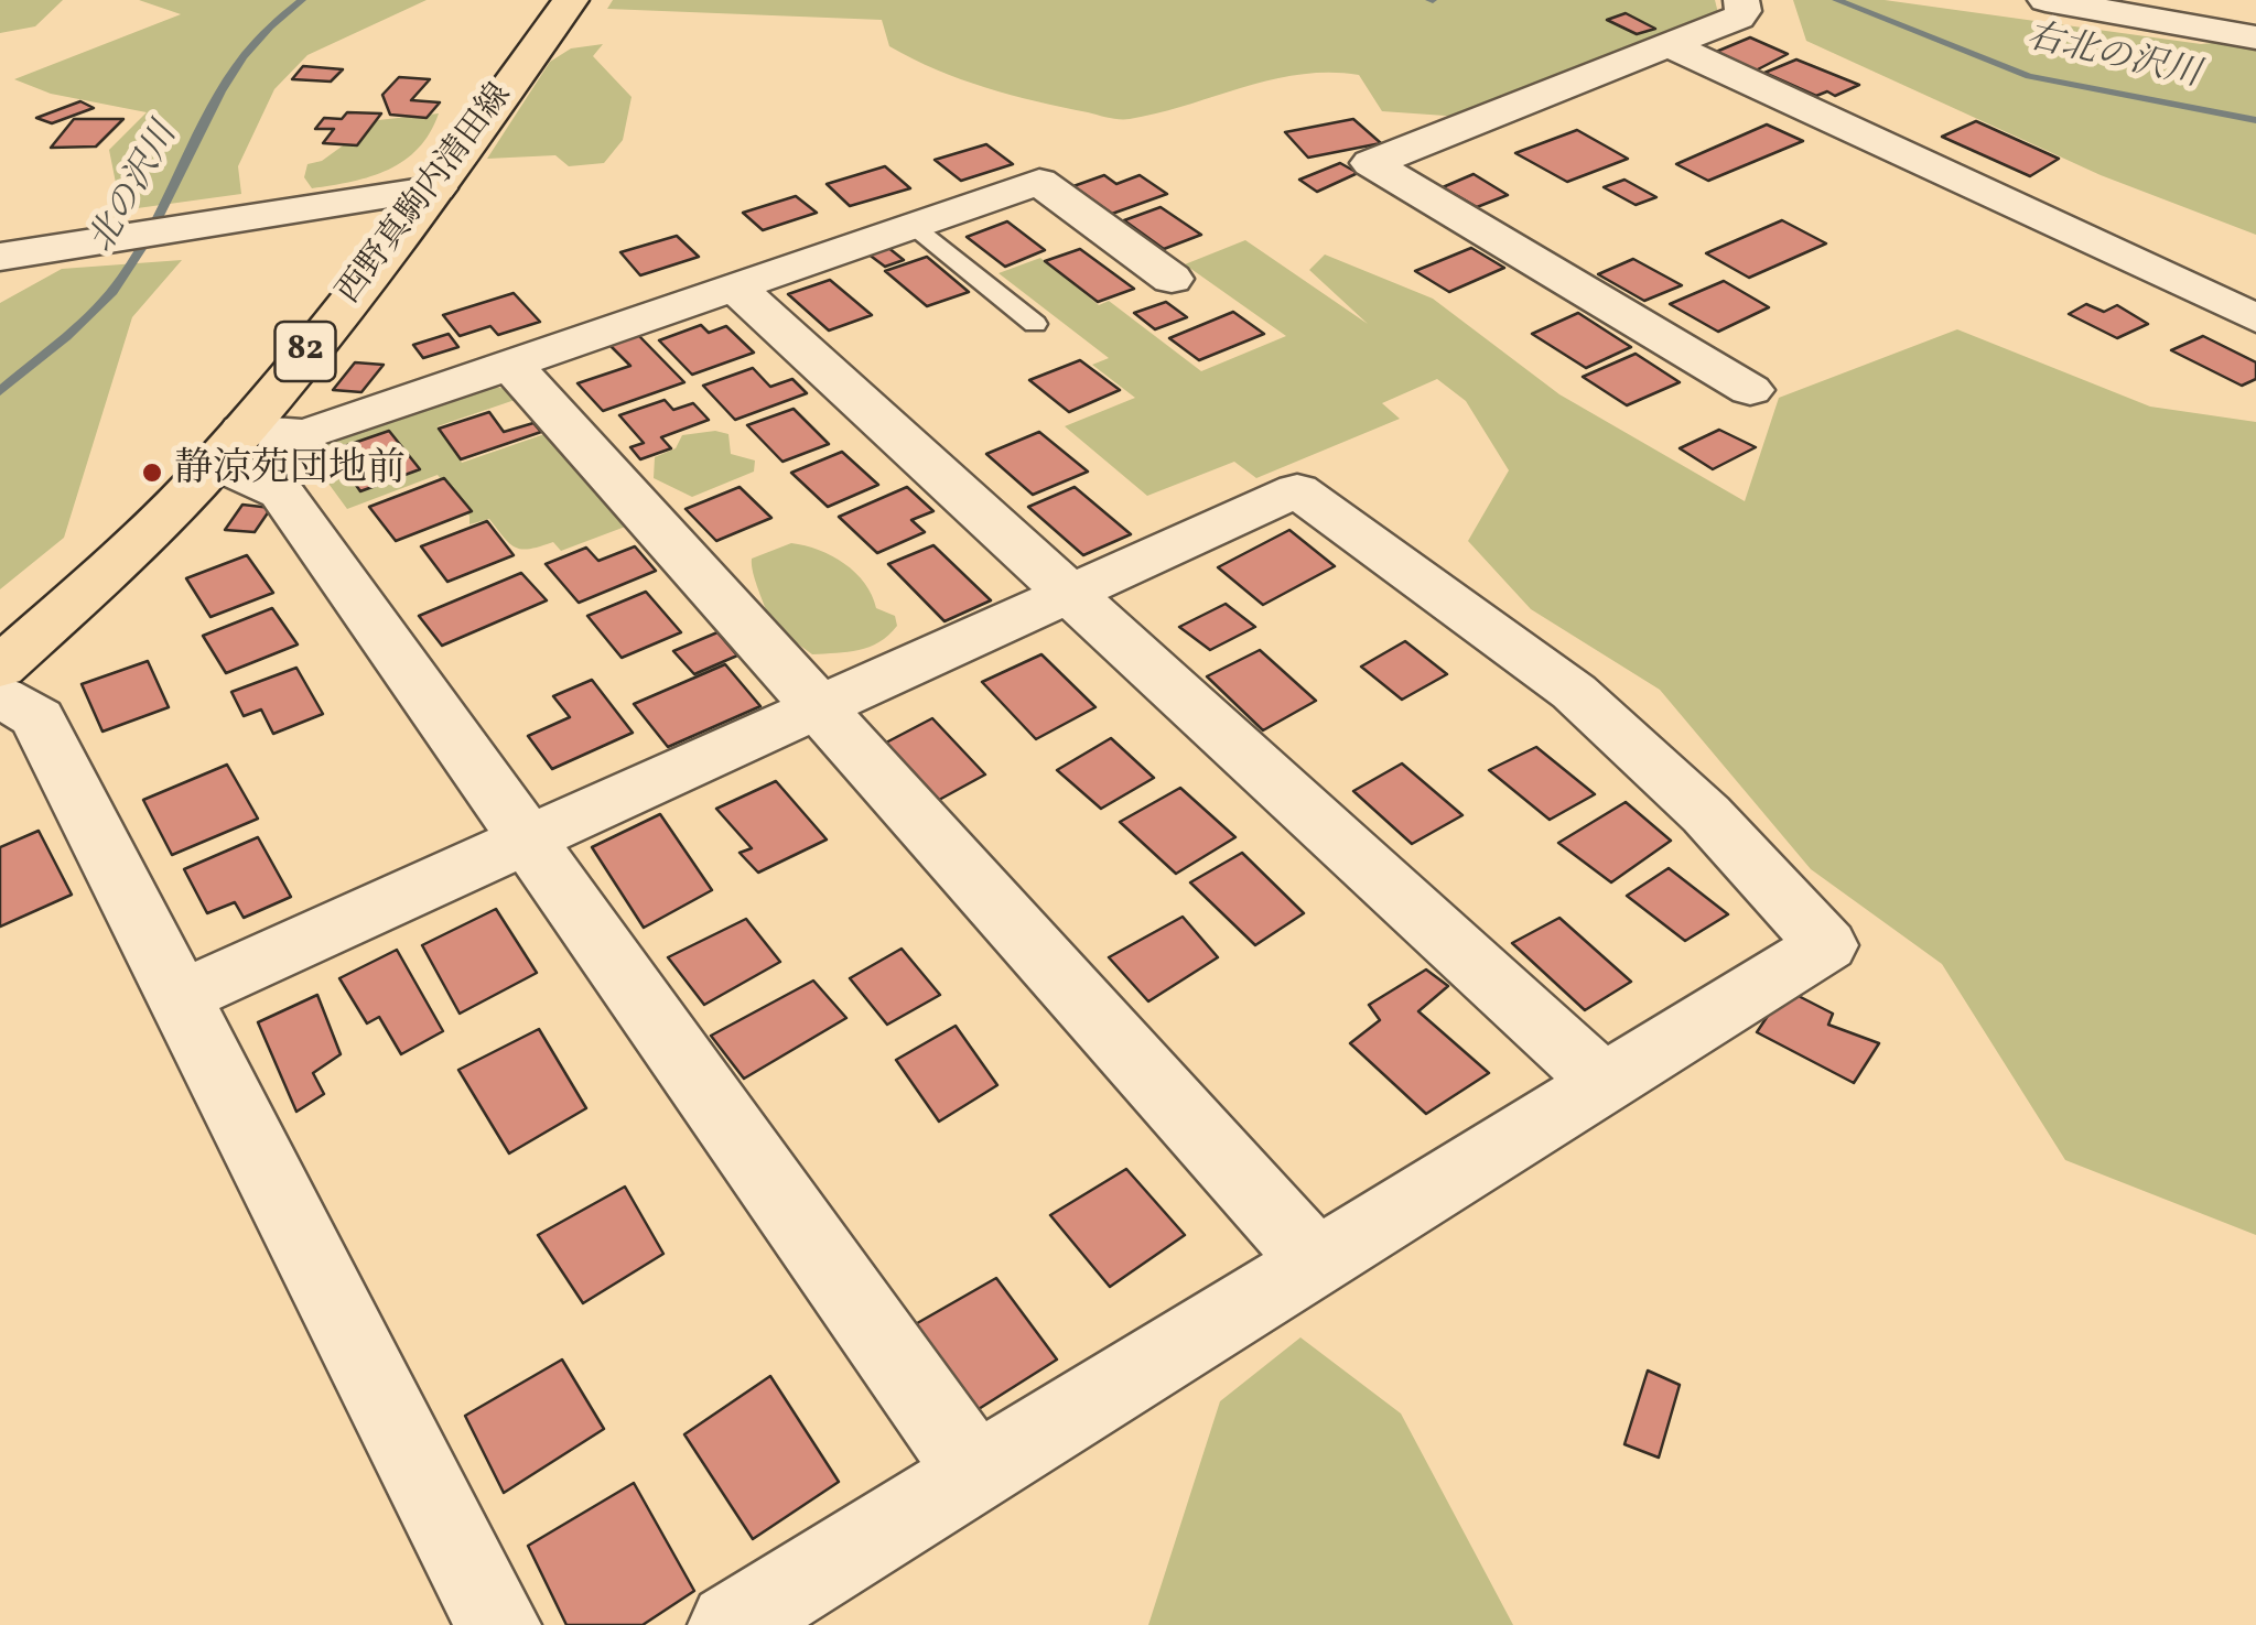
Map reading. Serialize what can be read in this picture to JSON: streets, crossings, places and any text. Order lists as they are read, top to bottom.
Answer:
{
  "streets": {
    "main road": ["西野真駒内清田線", "82"]
  },
  "water": ["右北の沢川", "北の沢川"],
  "places": ["静涼苑団地前"]
}
